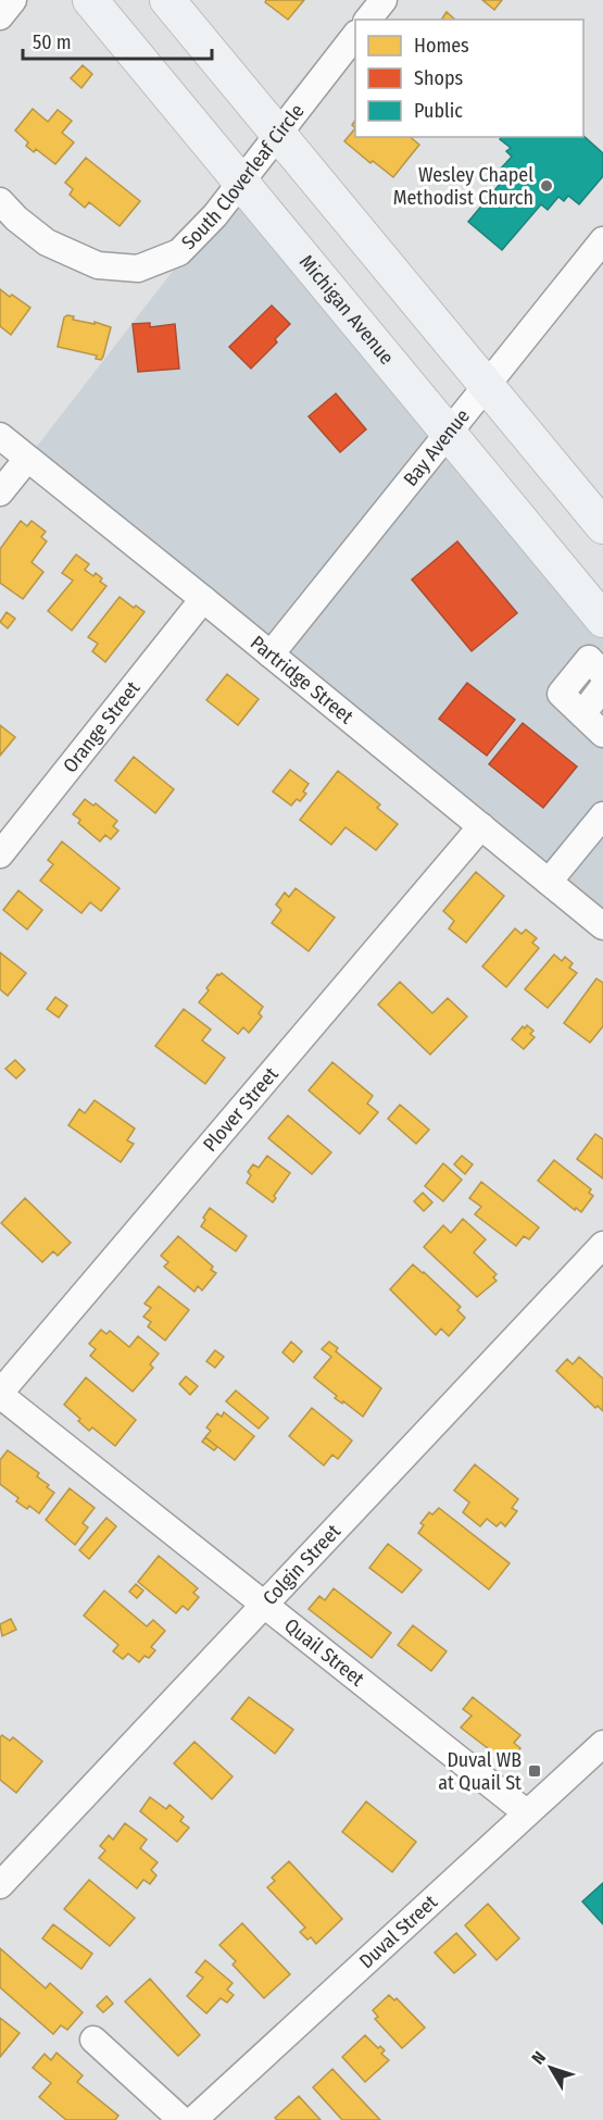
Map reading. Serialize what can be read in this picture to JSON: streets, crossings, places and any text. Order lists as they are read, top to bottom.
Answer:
{
  "streets": {
    "main road": ["Michigan Avenue"],
    "street": [
      "South Cloverleaf Circle",
      "Bay Avenue",
      "Partridge Street",
      "Orange Street",
      "Plover Street",
      "Colgin Street",
      "Quail Street",
      "Duval Street"
    ]
  },
  "crossings": [
    ["South Cloverleaf Circle", "Michigan Avenue"],
    ["Michigan Avenue", "Bay Avenue"],
    ["Bay Avenue", "Partridge Street"],
    ["Partridge Street", "Orange Street"],
    ["Partridge Street", "Plover Street"],
    ["Plover Street", "Quail Street"],
    ["Colgin Street", "Quail Street"],
    ["Quail Street", "Duval Street"]
  ],
  "places": {
    "other": ["Wesley Chapel Methodist Church"],
    "transit": ["Duval WB at Quail St"]
  },
  "legend": ["Homes", "Shops", "Public"],
  "scale_bar": "50 m",
  "north": "top left"
}
